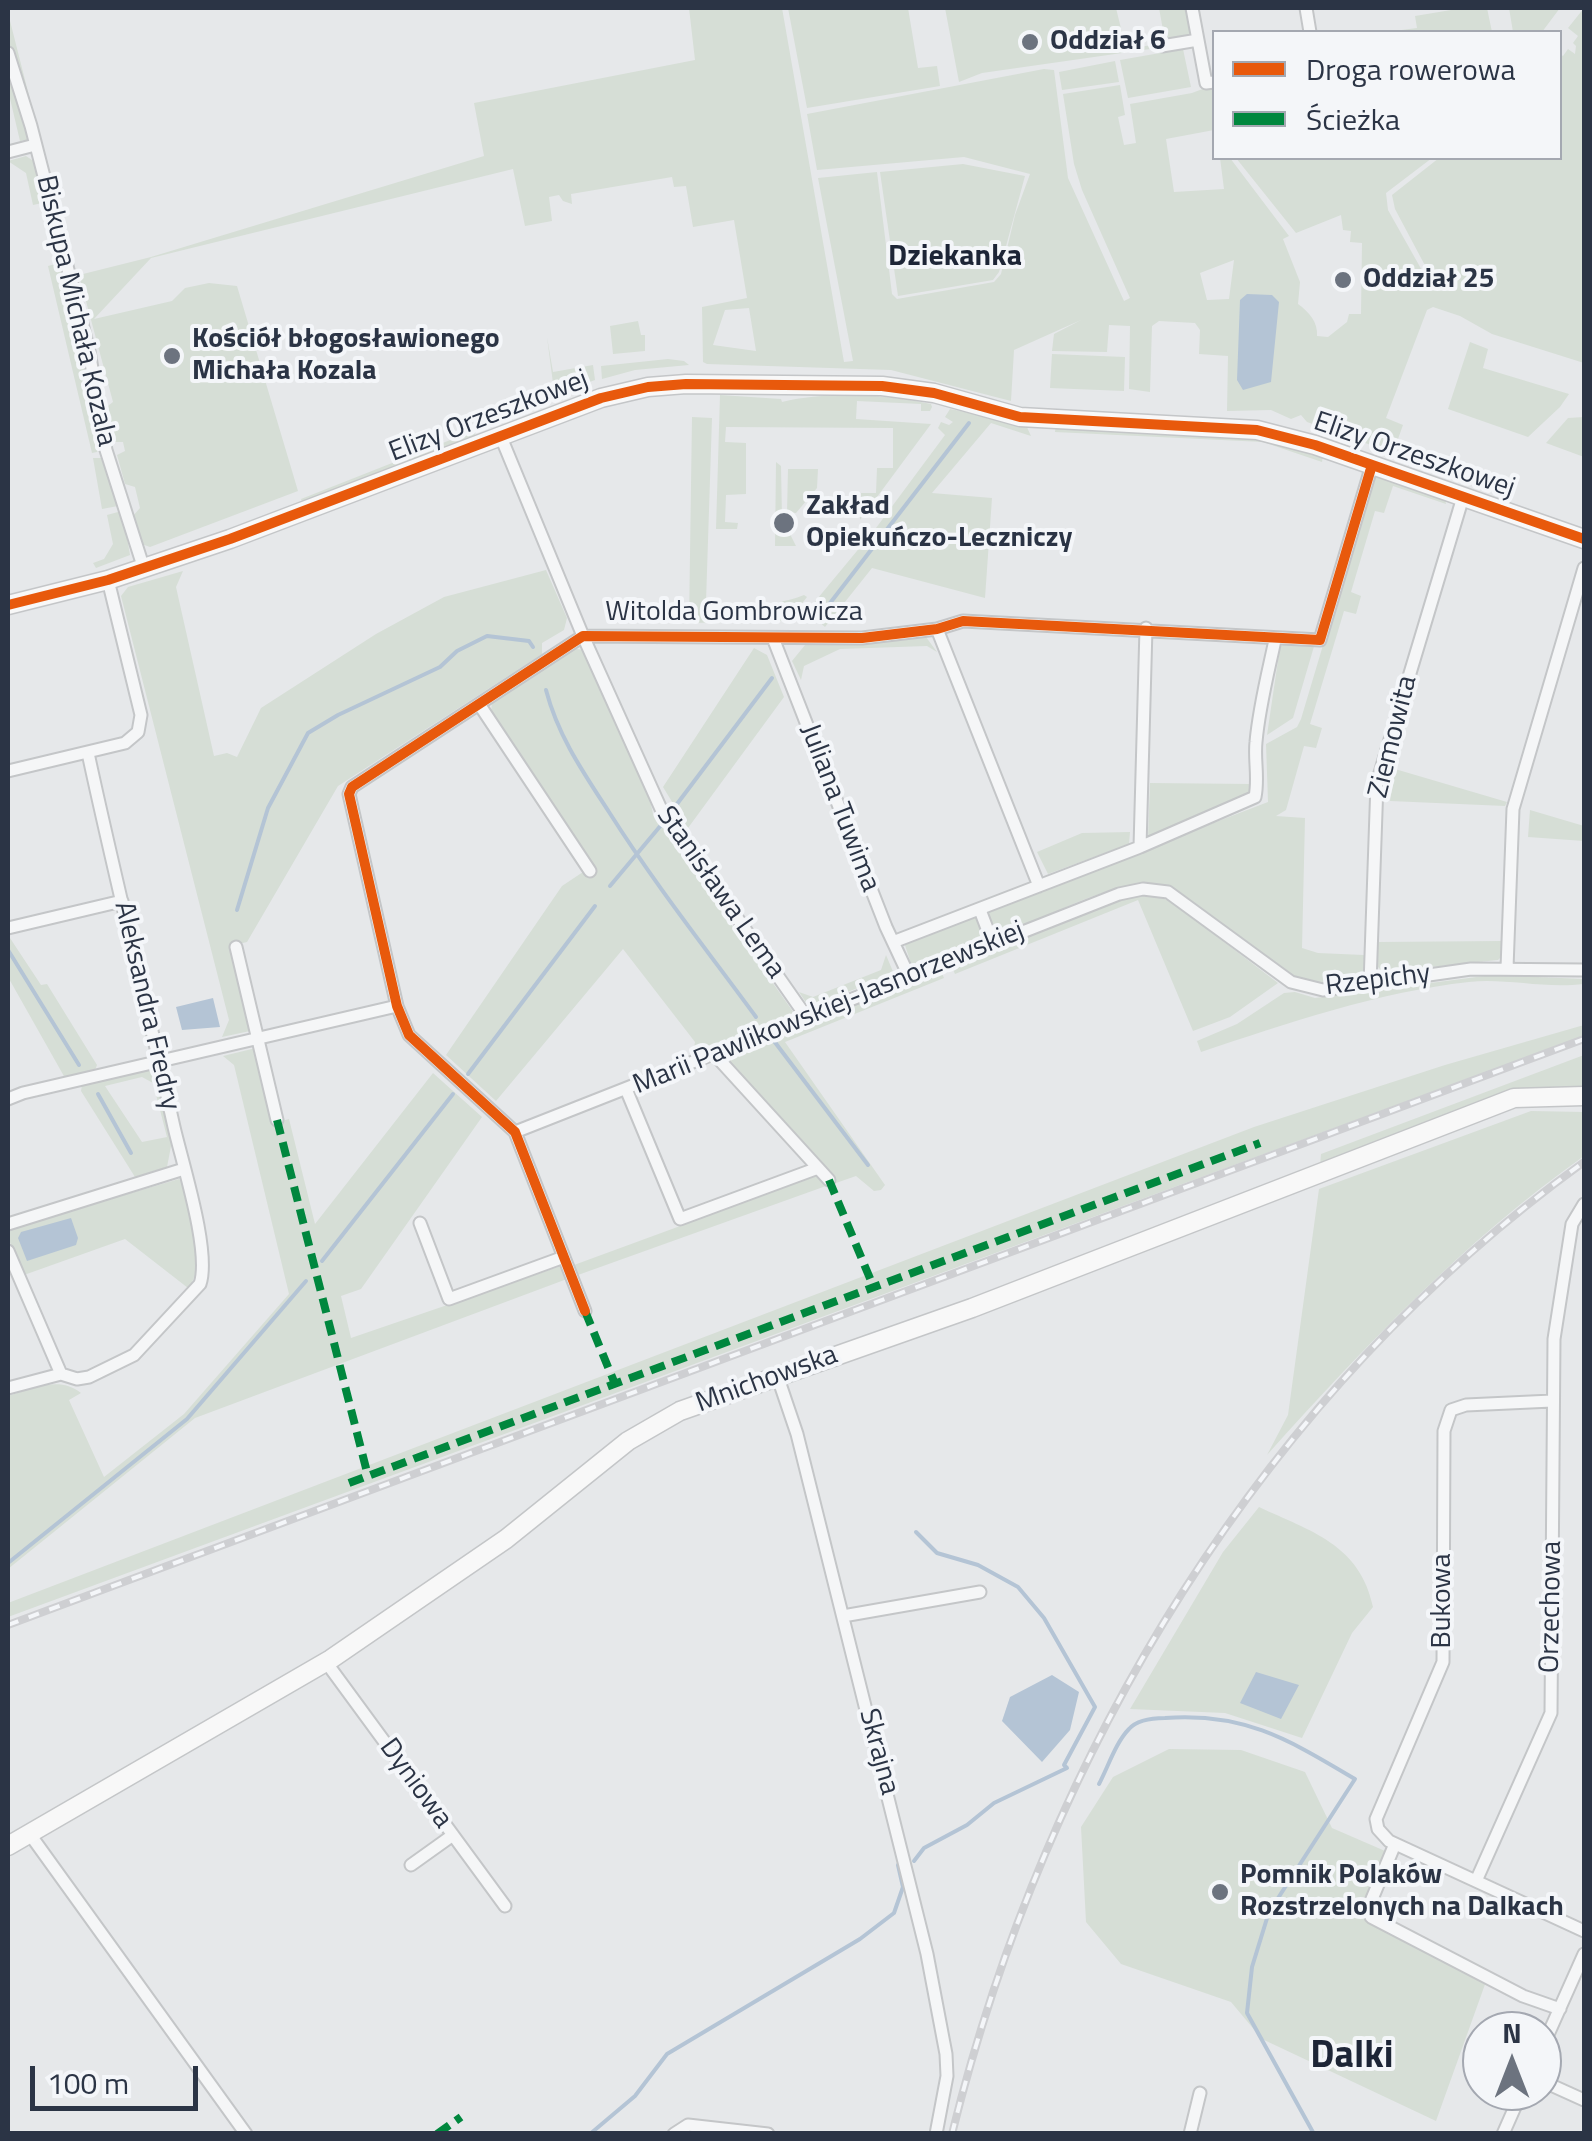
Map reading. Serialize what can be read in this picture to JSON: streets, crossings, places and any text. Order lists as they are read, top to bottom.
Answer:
{
  "streets": {
    "street": [
      "Biskupa Michała Kozala",
      "Elizy Orzeszkowej",
      "Witolda Gombrowicza",
      "Ziemowita",
      "Juliana Tuwima",
      "Stanisława Lema",
      "Rzepichy",
      "Aleksandra Fredry",
      "Marii Pawlikowskiej-Jasnorzewskiej",
      "Mnichowska",
      "Bukowa",
      "Orzechowa",
      "Skrajna",
      "Dyniowa"
    ]
  },
  "crossings": [
    ["Biskupa Michała Kozala", "Elizy Orzeszkowej"],
    ["Elizy Orzeszkowej", "Witolda Gombrowicza"],
    ["Elizy Orzeszkowej", "Ziemowita"],
    ["Elizy Orzeszkowej", "Stanisława Lema"],
    ["Witolda Gombrowicza", "Juliana Tuwima"],
    ["Witolda Gombrowicza", "Stanisława Lema"],
    ["Witolda Gombrowicza", "Marii Pawlikowskiej-Jasnorzewskiej"],
    ["Ziemowita", "Rzepichy"],
    ["Juliana Tuwima", "Marii Pawlikowskiej-Jasnorzewskiej"],
    ["Stanisława Lema", "Marii Pawlikowskiej-Jasnorzewskiej"],
    ["Rzepichy", "Marii Pawlikowskiej-Jasnorzewskiej"],
    ["Mnichowska", "Skrajna"],
    ["Mnichowska", "Dyniowa"],
    ["Bukowa", "Orzechowa"]
  ],
  "districts": ["Dziekanka", "Dalki"],
  "places": [
    "Oddział 6",
    "Oddział 25",
    "Kościół błogosławionego Michała Kozala",
    "Zakład Opiekuńczo-Leczniczy",
    "Pomnik Polaków Rozstrzelonych na Dalkach"
  ],
  "legend": ["Droga rowerowa", "Ścieżka"],
  "scale_bar": "100 m",
  "north": "top"
}
